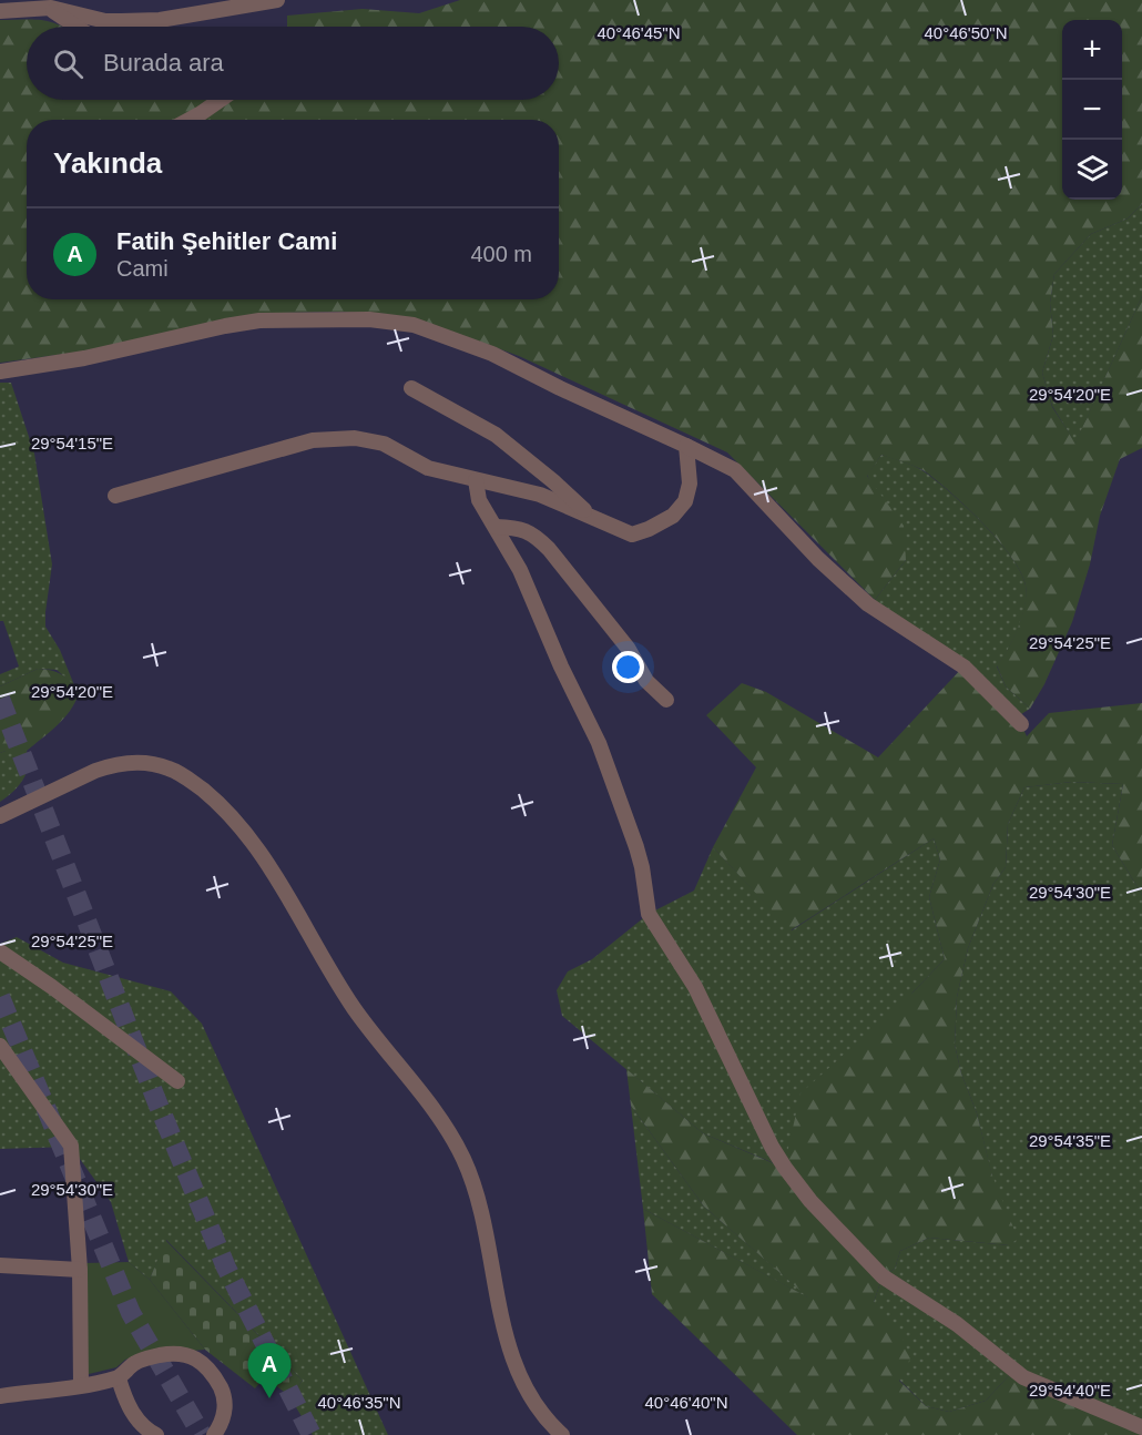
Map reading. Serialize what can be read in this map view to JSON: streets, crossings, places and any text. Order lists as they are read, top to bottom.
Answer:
{
  "page": {
    "map_buttons": ["+", "−"],
    "search": "Burada ara",
    "heading": "Yakında",
    "list": [
      {
        "mark": "A",
        "name": "Fatih Şehitler Cami",
        "note": "Cami",
        "value": "400 m"
      }
    ],
    "pins": "A"
  },
  "coordinates": [
    "40°46'45\"N",
    "40°46'50\"N",
    "29°54'20\"E",
    "29°54'15\"E",
    "29°54'25\"E",
    "29°54'30\"E",
    "29°54'35\"E",
    "29°54'40\"E",
    "40°46'35\"N",
    "40°46'40\"N"
  ]
}
